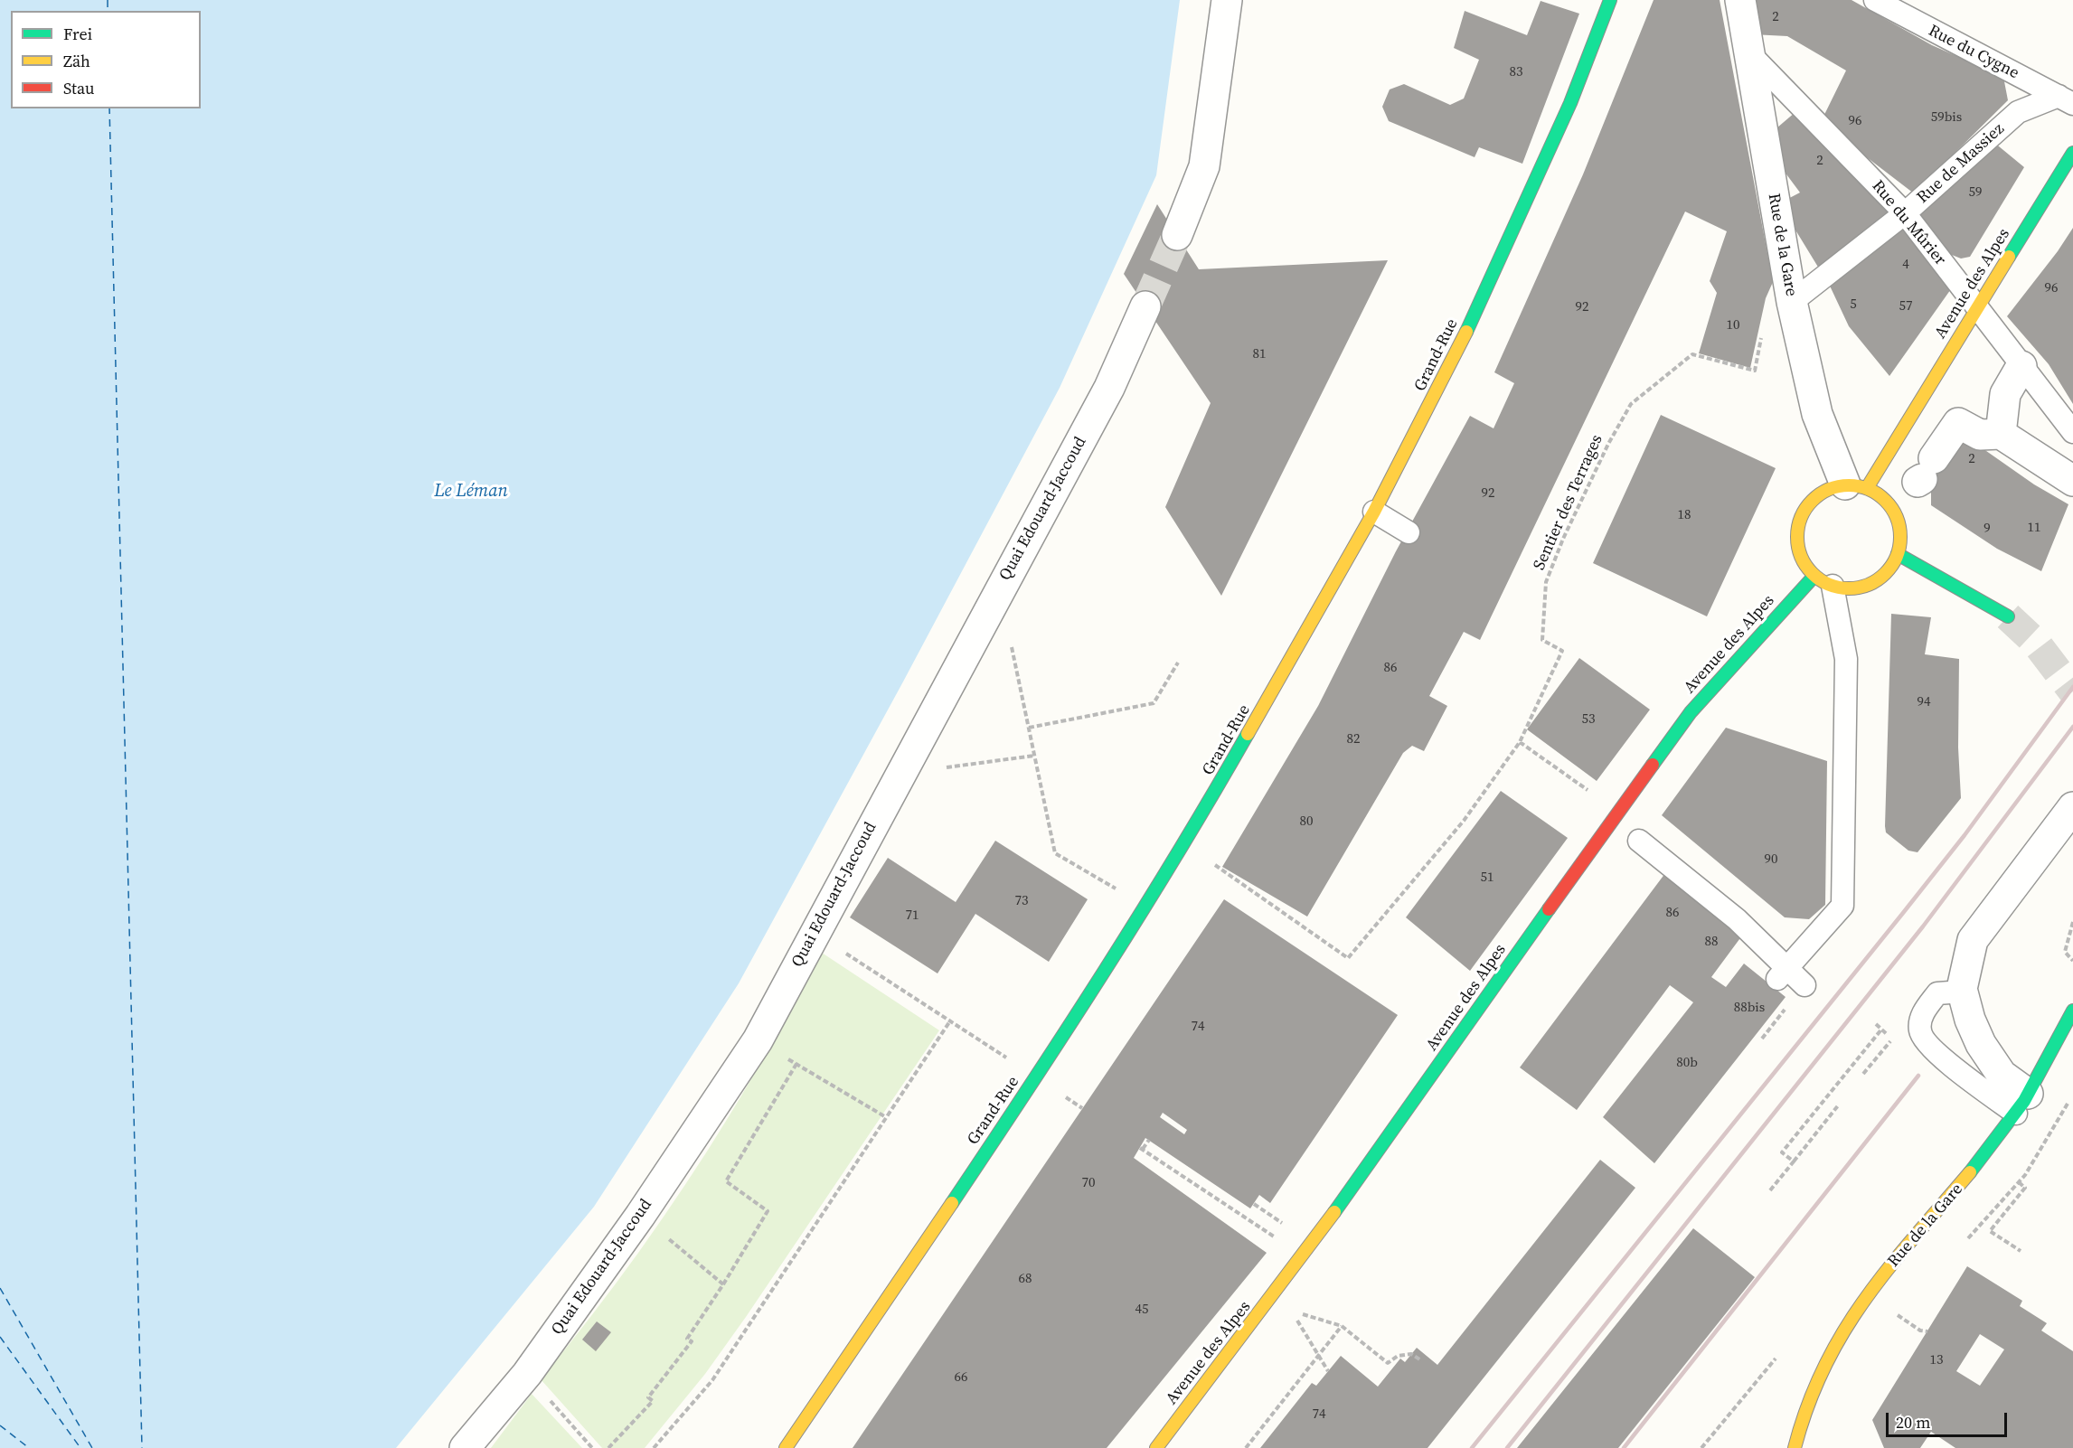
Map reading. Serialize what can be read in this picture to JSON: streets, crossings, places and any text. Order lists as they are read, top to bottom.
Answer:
{
  "streets": {
    "street": [
      "Rue de la Gare",
      "Avenue des Alpes",
      "Grand-Rue",
      "Quai Edouard-Jaccoud"
    ],
    "lane": ["Rue du Cygne", "Rue de Massiez", "Rue du Mûrier"],
    "path": ["Sentier des Terrages"]
  },
  "crossings": [
    ["Rue du Cygne", "Rue de Massiez"],
    ["Rue de Massiez", "Rue du Mûrier"],
    ["Rue de Massiez", "Rue de la Gare"],
    ["Rue de Massiez", "Sentier des Terrages"],
    ["Rue du Mûrier", "Rue de la Gare"],
    ["Rue du Mûrier", "Avenue des Alpes"],
    ["Rue de la Gare", "Avenue des Alpes"],
    ["Rue de la Gare", "Sentier des Terrages"],
    ["Grand-Rue", "Sentier des Terrages"]
  ],
  "water": ["Le Léman"],
  "house_numbers": [
    "2",
    "83",
    "59bis",
    "96",
    "2",
    "59",
    "4",
    "96",
    "5",
    "57",
    "92",
    "10",
    "81",
    "2",
    "92",
    "18",
    "11",
    "9",
    "86",
    "94",
    "53",
    "82",
    "80",
    "90",
    "51",
    "73",
    "86",
    "71",
    "88",
    "88bis",
    "74",
    "80b",
    "70",
    "68",
    "45",
    "13",
    "66",
    "74"
  ],
  "legend": ["Frei", "Zäh", "Stau"],
  "scale_bar": "20 m"
}
